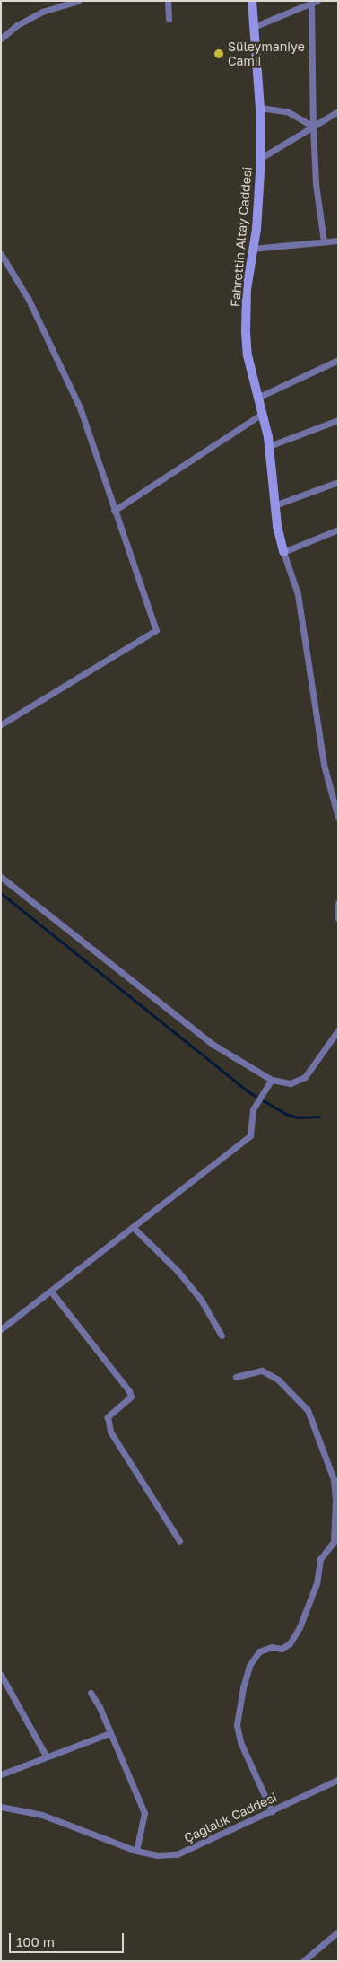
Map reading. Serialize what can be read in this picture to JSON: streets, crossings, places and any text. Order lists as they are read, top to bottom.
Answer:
{
  "streets": {
    "street": ["Fahrettin Altay Caddesi", "Çağlalık Caddesi"]
  },
  "places": ["Süleymaniye Camii"],
  "scale_bar": "100 m"
}
